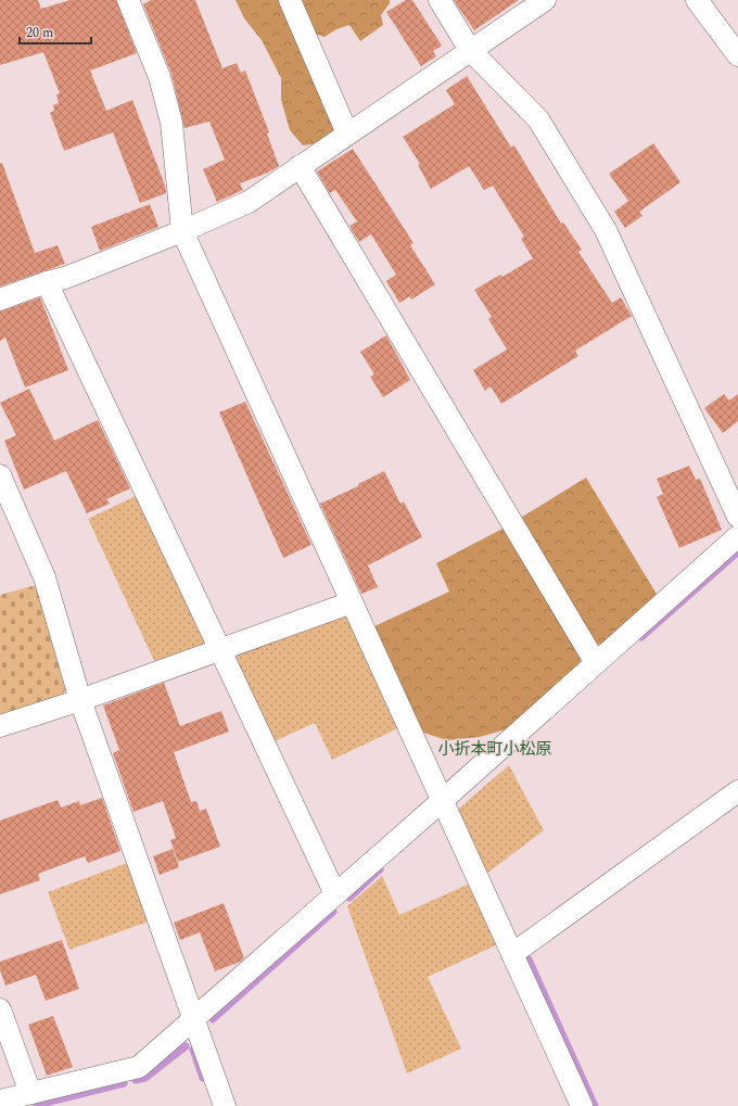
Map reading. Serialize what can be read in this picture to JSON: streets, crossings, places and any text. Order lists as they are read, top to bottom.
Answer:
{
  "districts": ["小折本町小松原"],
  "scale_bar": "20 m"
}
